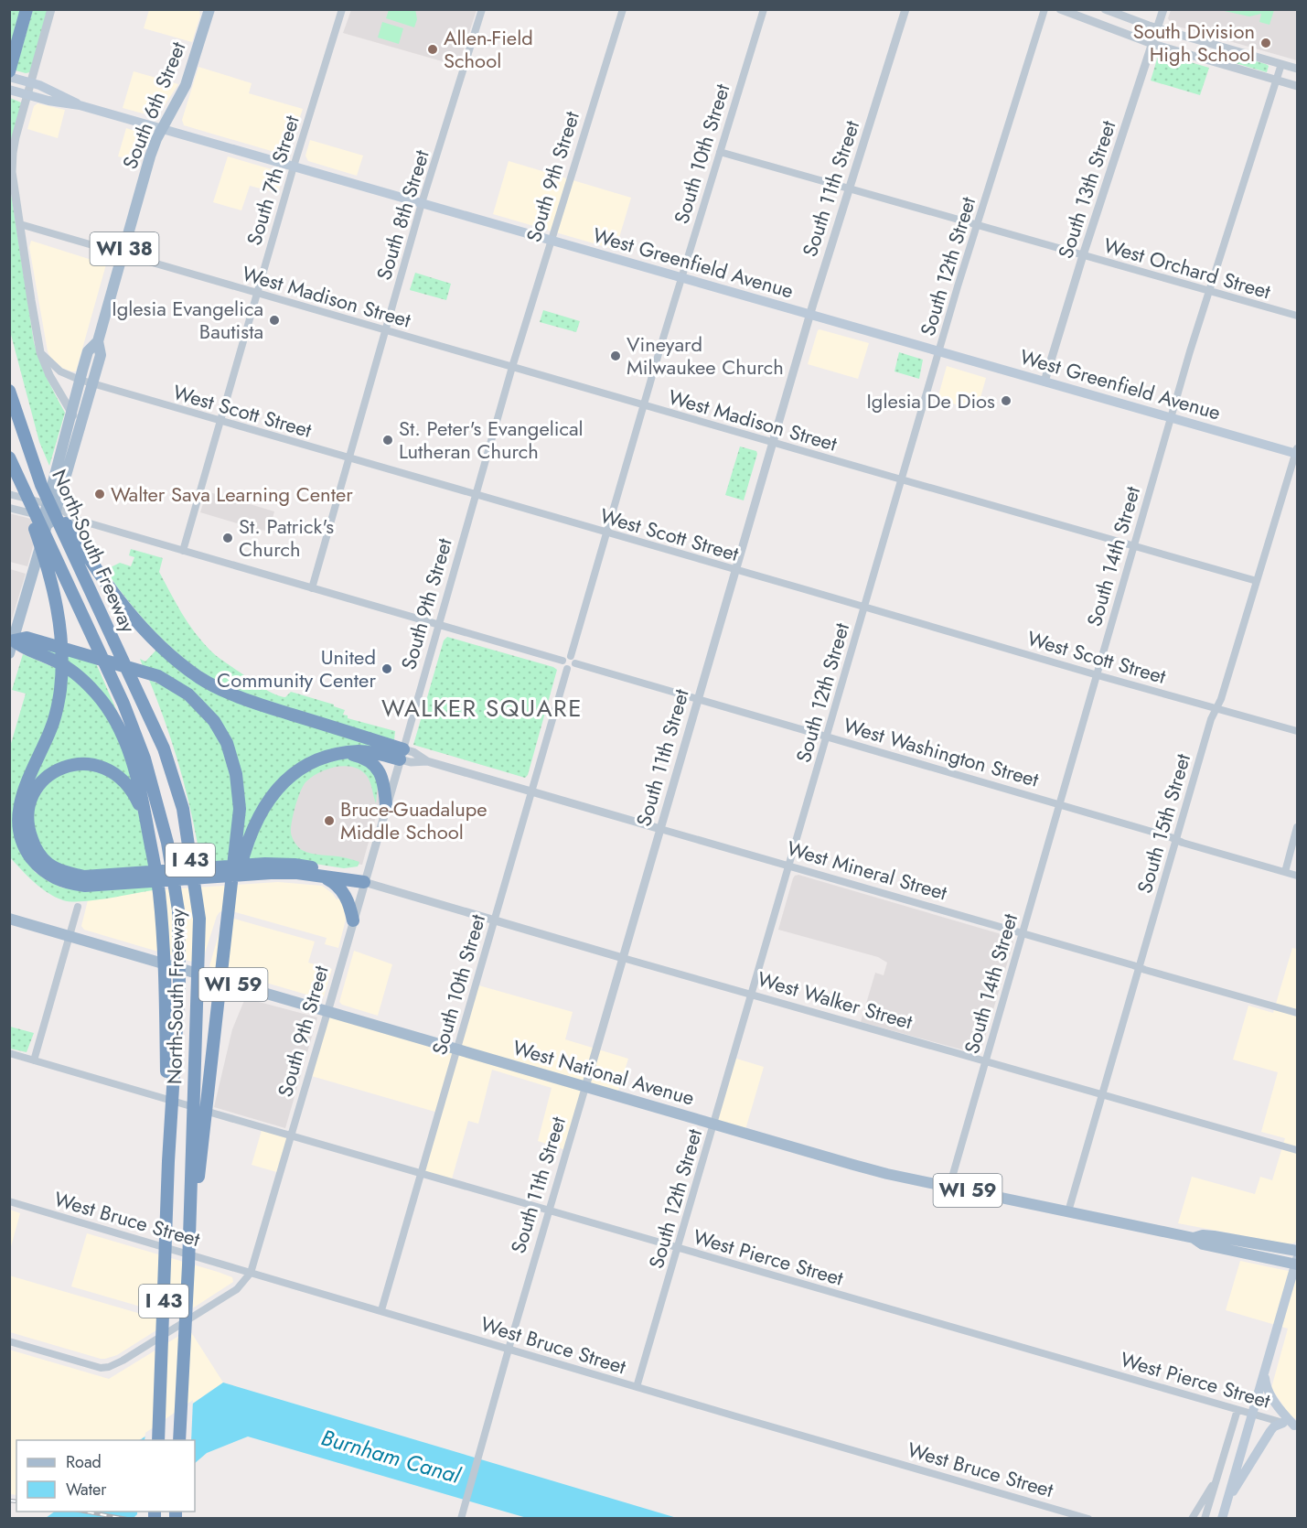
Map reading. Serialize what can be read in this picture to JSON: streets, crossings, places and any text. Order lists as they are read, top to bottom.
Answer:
{
  "streets": {
    "highway": ["North-South Freeway", "I 43"],
    "main road": [
      "South 6th Street",
      "WI 38",
      "West Greenfield Avenue",
      "WI 59",
      "West National Avenue"
    ],
    "street": [
      "South 10th Street",
      "South 9th Street",
      "South 7th Street",
      "South 11th Street",
      "South 13th Street",
      "South 8th Street",
      "South 12th Street",
      "West Orchard Street",
      "West Madison Street",
      "West Scott Street",
      "South 14th Street",
      "West Washington Street",
      "South 15th Street",
      "West Mineral Street",
      "West Walker Street",
      "West Bruce Street",
      "West Pierce Street"
    ]
  },
  "crossings": [
    ["South 6th Street", "West Greenfield Avenue"],
    ["South 6th Street", "West Madison Street"],
    ["South 6th Street", "West Scott Street"],
    ["South 10th Street", "West Greenfield Avenue"],
    ["South 10th Street", "West Orchard Street"],
    ["South 10th Street", "West Madison Street"],
    ["South 10th Street", "West Scott Street"],
    ["South 10th Street", "West Washington Street"],
    ["South 10th Street", "West Mineral Street"],
    ["South 10th Street", "West Walker Street"],
    ["South 10th Street", "West National Avenue"],
    ["South 10th Street", "West Bruce Street"],
    ["South 10th Street", "West Pierce Street"],
    ["South 9th Street", "West Greenfield Avenue"],
    ["South 9th Street", "West Madison Street"],
    ["South 9th Street", "West Scott Street"],
    ["South 9th Street", "West Mineral Street"],
    ["South 9th Street", "West Walker Street"],
    ["South 9th Street", "West National Avenue"],
    ["South 9th Street", "West Bruce Street"],
    ["South 9th Street", "West Pierce Street"],
    ["South 7th Street", "West Greenfield Avenue"],
    ["South 7th Street", "West Madison Street"],
    ["South 7th Street", "West Scott Street"],
    ["South 11th Street", "West Greenfield Avenue"],
    ["South 11th Street", "West Orchard Street"],
    ["South 11th Street", "West Madison Street"],
    ["South 11th Street", "West Scott Street"],
    ["South 11th Street", "West Washington Street"],
    ["South 11th Street", "West Mineral Street"],
    ["South 11th Street", "West Walker Street"],
    ["South 11th Street", "West National Avenue"],
    ["South 11th Street", "West Bruce Street"],
    ["South 11th Street", "West Pierce Street"],
    ["South 13th Street", "West Greenfield Avenue"],
    ["South 13th Street", "West Orchard Street"],
    ["South 8th Street", "West Greenfield Avenue"],
    ["South 8th Street", "West Madison Street"],
    ["South 8th Street", "West Scott Street"],
    ["West Greenfield Avenue", "South 12th Street"],
    ["West Greenfield Avenue", "South 14th Street"],
    ["West Greenfield Avenue", "South 15th Street"],
    ["South 12th Street", "West Orchard Street"],
    ["South 12th Street", "West Madison Street"],
    ["South 12th Street", "West Scott Street"],
    ["South 12th Street", "West Washington Street"],
    ["South 12th Street", "West Mineral Street"],
    ["South 12th Street", "West Walker Street"],
    ["South 12th Street", "West National Avenue"],
    ["South 12th Street", "West Bruce Street"],
    ["South 12th Street", "West Pierce Street"],
    ["West Orchard Street", "South 14th Street"],
    ["West Madison Street", "South 14th Street"],
    ["West Madison Street", "South 15th Street"],
    ["West Scott Street", "South 14th Street"],
    ["West Scott Street", "South 15th Street"],
    ["South 14th Street", "West Washington Street"],
    ["South 14th Street", "West Mineral Street"],
    ["South 14th Street", "West Walker Street"],
    ["South 14th Street", "West National Avenue"],
    ["West Washington Street", "South 15th Street"],
    ["South 15th Street", "West Mineral Street"],
    ["South 15th Street", "West Walker Street"],
    ["South 15th Street", "West National Avenue"]
  ],
  "districts": ["WALKER SQUARE"],
  "water": ["Burnham Canal"],
  "places": [
    "South Division High School",
    "Allen-Field School",
    "Iglesia Evangelica Bautista",
    "Vineyard Milwaukee Church",
    "Iglesia De Dios",
    "St. Peter's Evangelical Lutheran Church",
    "Walter Sava Learning Center",
    "St. Patrick's Church",
    "United Community Center",
    "Bruce-Guadalupe Middle School"
  ],
  "legend": ["Road", "Water"]
}
